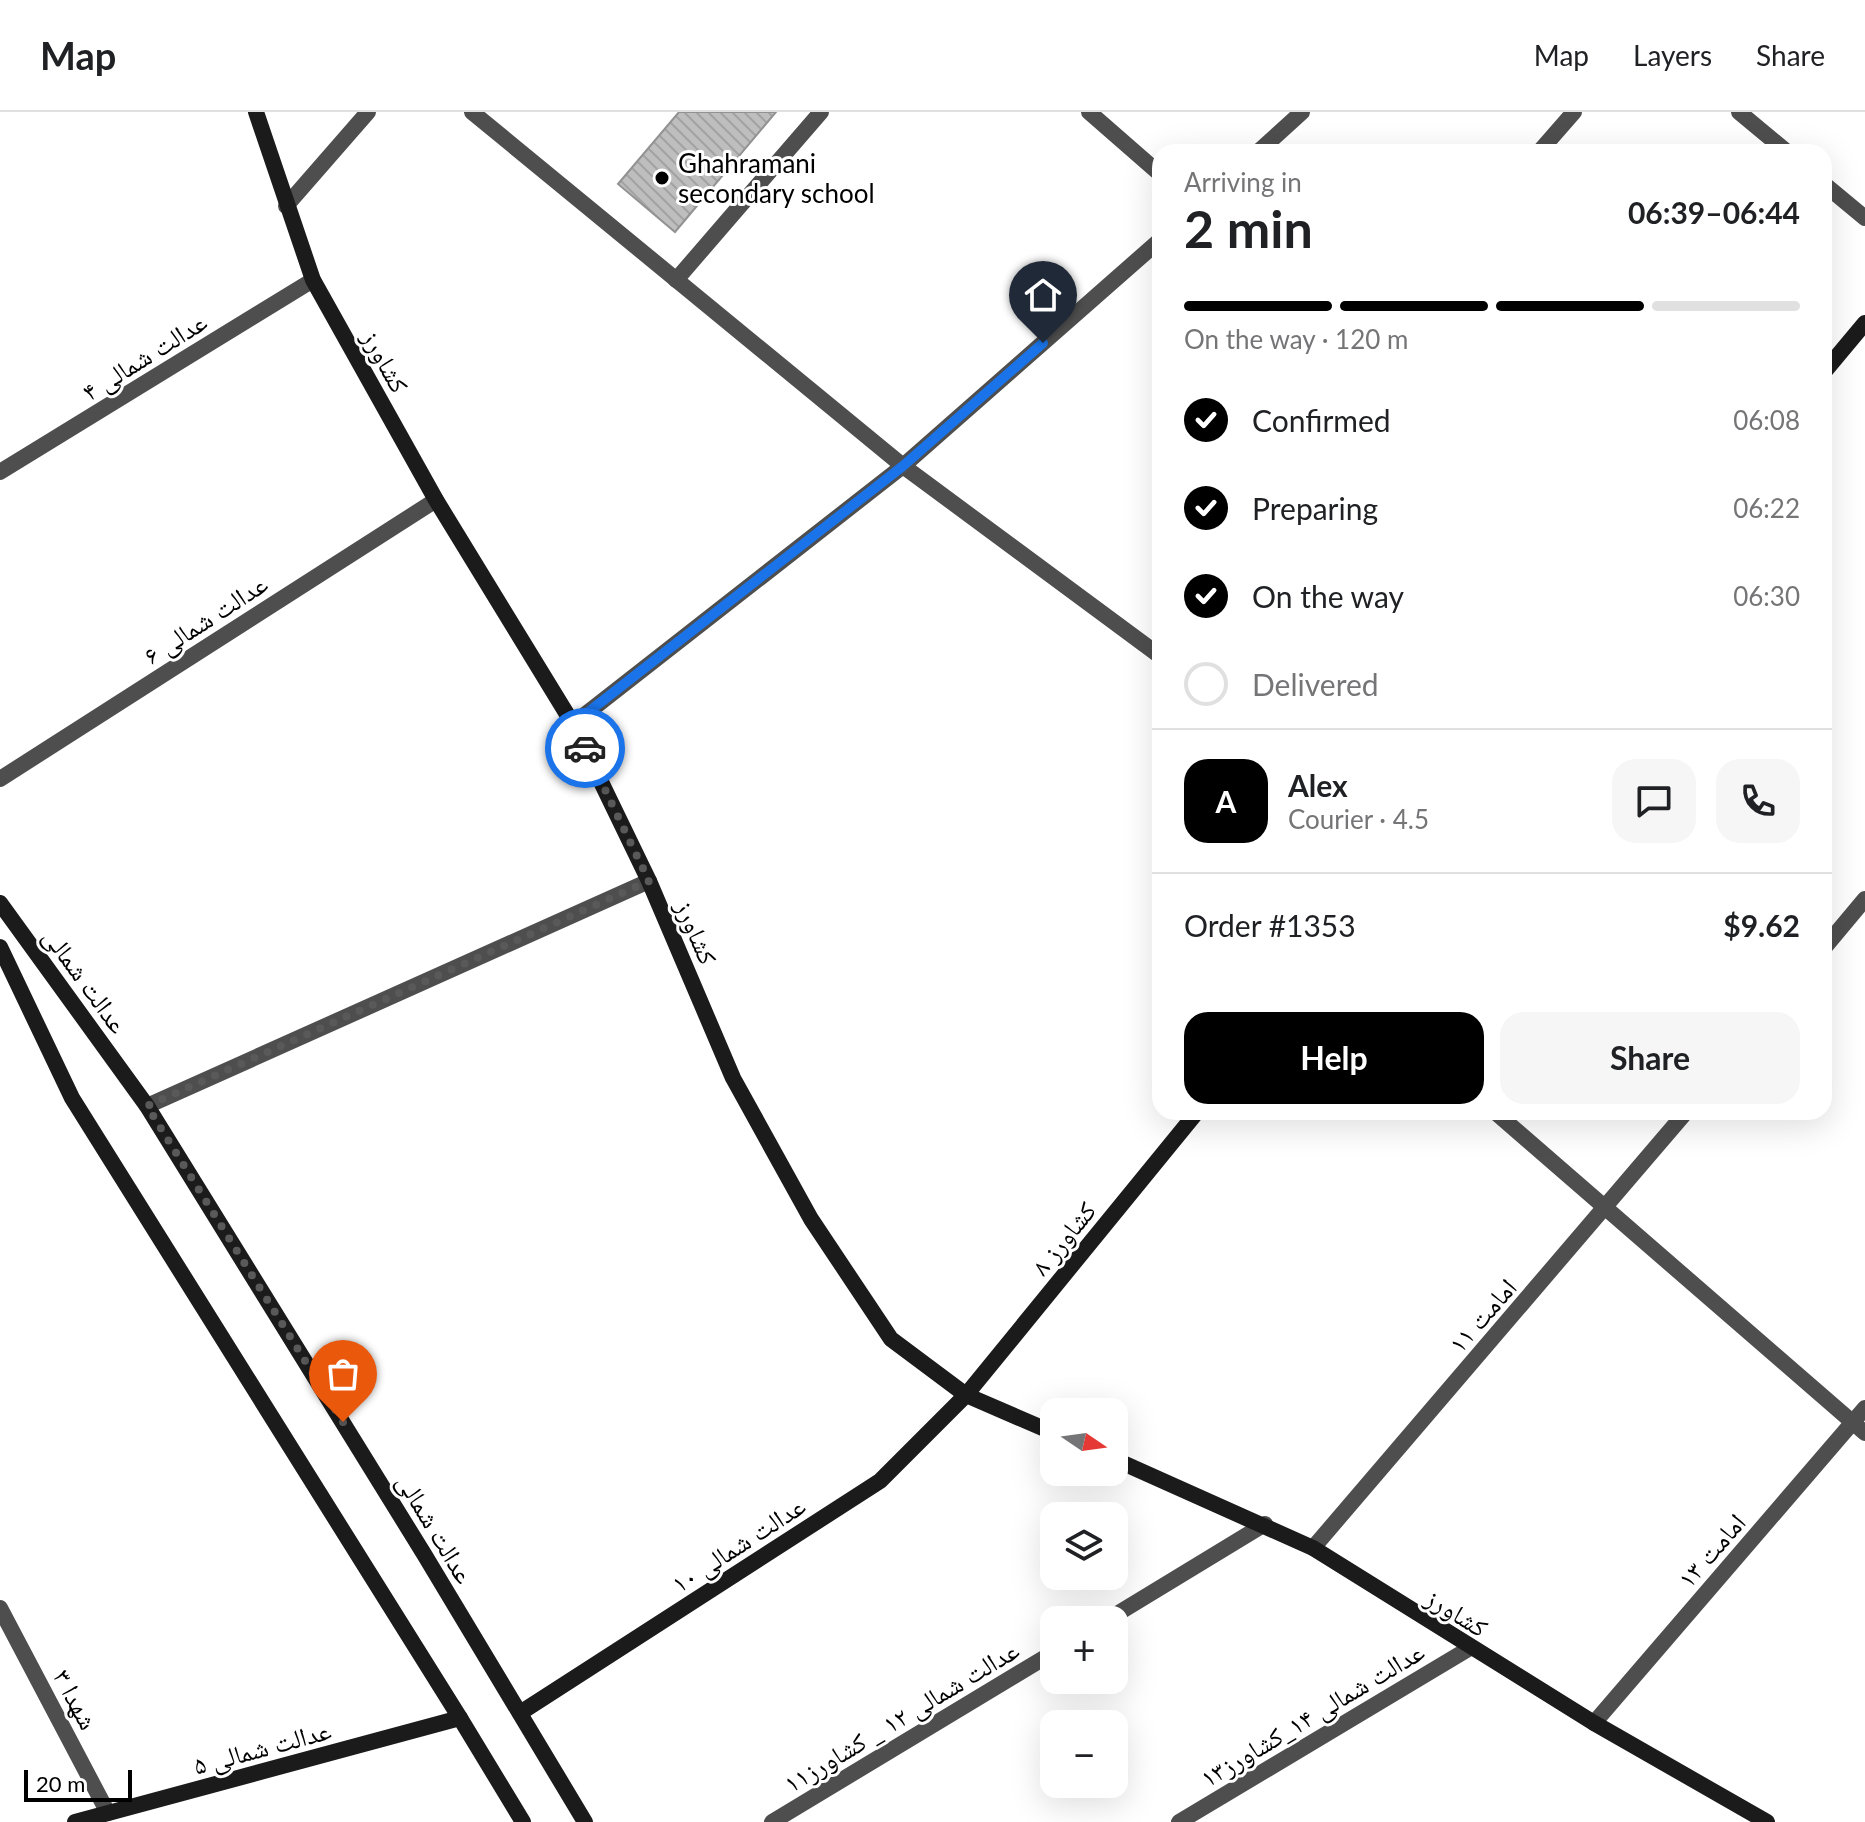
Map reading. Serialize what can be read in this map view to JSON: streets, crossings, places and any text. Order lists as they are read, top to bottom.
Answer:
{
  "streets": {
    "street": [
      "عدالت شمالی ۴",
      "کشاورز",
      "عدالت شمالی ۶",
      "عدالت شمالی",
      "کشاورز ۸",
      "امامت ۱۱",
      "عدالت شمالی ۱۰",
      "امامت ۱۳",
      "شهدا ۳",
      "عدالت شمالی ۱۴_کشاورز۱۳",
      "عدالت شمالی ۱۲ _ کشاورز۱۱",
      "عدالت شمالی ۵"
    ]
  },
  "crossings": [
    ["عدالت شمالی ۴", "کشاورز"],
    ["کشاورز", "عدالت شمالی ۶"],
    ["کشاورز", "کشاورز ۸"],
    ["کشاورز", "امامت ۱۱"],
    ["کشاورز", "عدالت شمالی ۱۰"],
    ["کشاورز", "امامت ۱۳"],
    ["کشاورز", "عدالت شمالی ۱۴_کشاورز۱۳"],
    ["عدالت شمالی", "عدالت شمالی ۱۰"],
    ["عدالت شمالی", "عدالت شمالی ۵"],
    ["کشاورز ۸", "عدالت شمالی ۱۰"],
    ["شهدا ۳", "عدالت شمالی ۵"]
  ],
  "places": ["Ghahramani secondary school"],
  "scale_bar": "20 m",
  "north": "right",
  "page": {
    "header": "Map",
    "nav": ["Map", "Layers", "Share"],
    "heading": ["2 min", "Arriving in", "06:39–06:44"],
    "panel": [
      "Alex",
      "Courier · 4.5",
      "Order #1353",
      "$9.62"
    ],
    "bar": "On the way · 120 m",
    "list": [
      ["Confirmed", "06:08"],
      ["Preparing", "06:22"],
      ["On the way", "06:30"],
      "Delivered"
    ],
    "round": "A",
    "buttons": ["Help", "Share"],
    "map_buttons": ["+", "−"],
    "scale": "20 m"
  }
}
